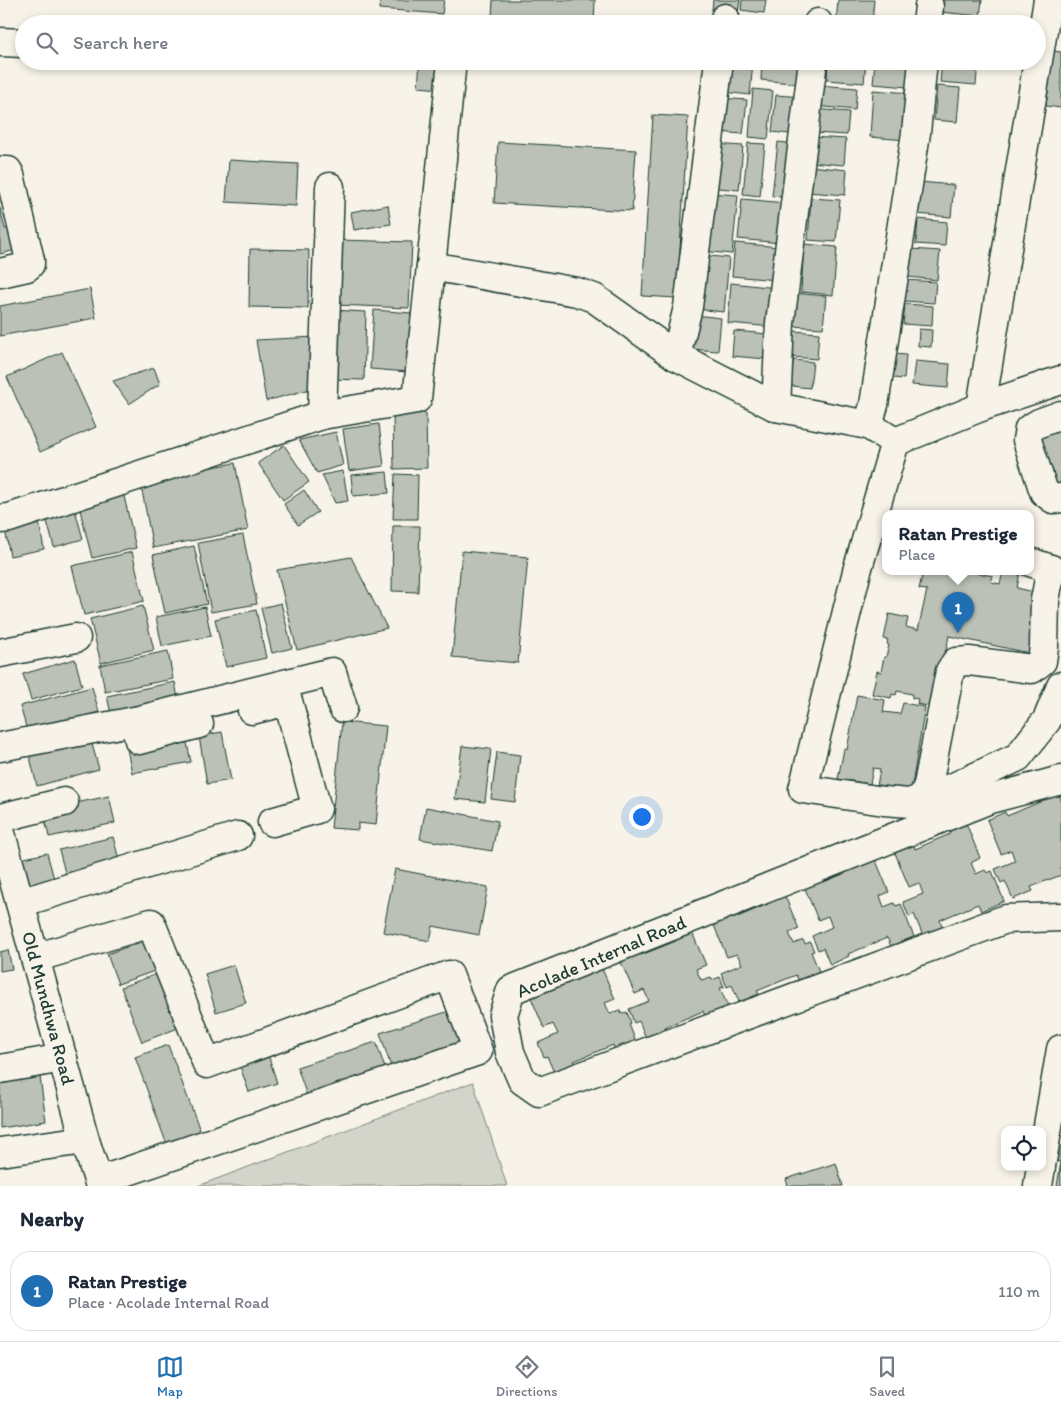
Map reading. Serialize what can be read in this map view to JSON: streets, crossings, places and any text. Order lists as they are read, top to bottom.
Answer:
{
  "streets": {
    "street": ["Acolade Internal Road", "Old Mundhwa Road"]
  },
  "page": {
    "search": "Search here",
    "popup": ["Ratan Prestige", "Place"],
    "pins": "1",
    "heading": "Nearby",
    "list": [
      {
        "mark": "1",
        "name": "Ratan Prestige",
        "note": "Place · Acolade Internal Road",
        "value": "110 m"
      }
    ],
    "nav": ["Map", "Directions", "Saved"]
  }
}
